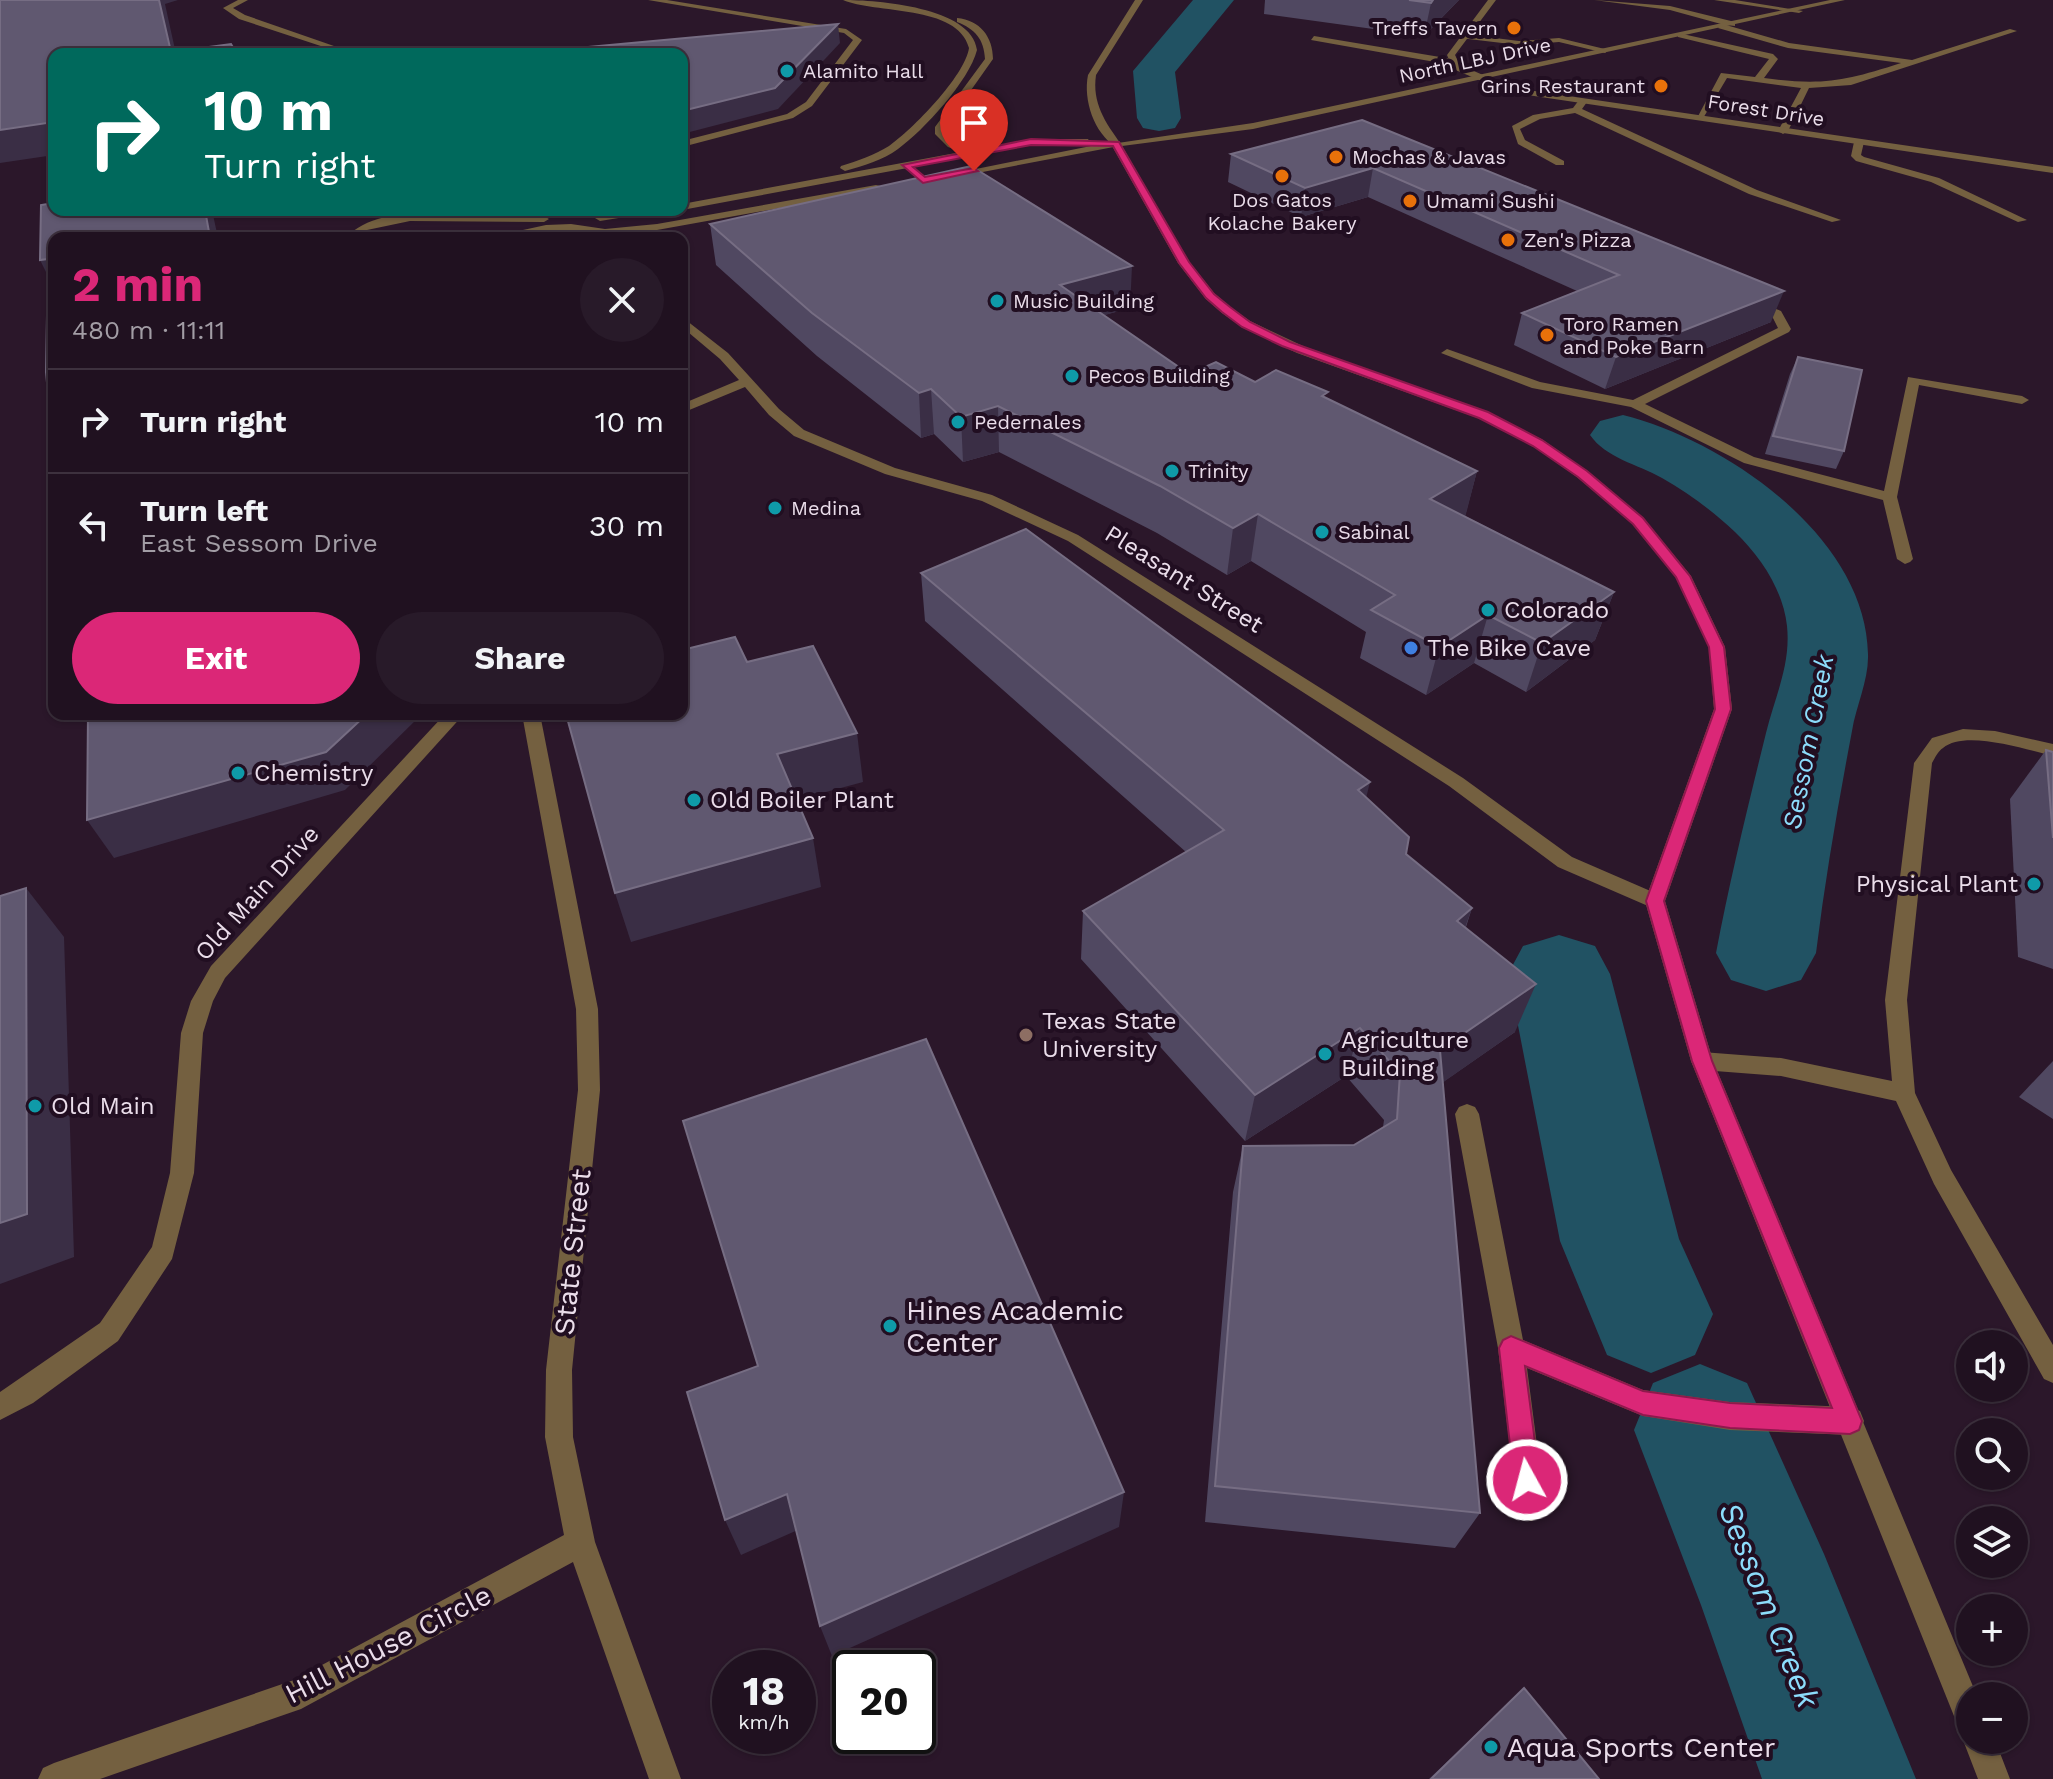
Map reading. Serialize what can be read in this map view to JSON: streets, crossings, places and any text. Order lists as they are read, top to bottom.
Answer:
{
  "streets": {
    "street": [
      "North LBJ Drive",
      "Forest Drive",
      "Pleasant Street",
      "Old Main Drive",
      "State Street",
      "Hill House Circle"
    ]
  },
  "crossings": [
    ["North LBJ Drive", "Forest Drive"],
    ["State Street", "Hill House Circle"]
  ],
  "water": ["Sessom Creek"],
  "places": [
    "Treffs Tavern",
    "Alamito Hall",
    "Grins Restaurant",
    "Mochas & Javas",
    "Dos Gatos Kolache Bakery",
    "Umami Sushi",
    "Zen's Pizza",
    "Music Building",
    "Toro Ramen and Poke Barn",
    "Pecos Building",
    "Pedernales",
    "Trinity",
    "Medina",
    "Sabinal",
    "Colorado",
    "The Bike Cave",
    "Chemistry",
    "Old Boiler Plant",
    "Physical Plant",
    "Texas State University",
    "Agriculture Building",
    "Old Main",
    "Hines Academic Center",
    "Aqua Sports Center"
  ],
  "page": {
    "turn": ["10 m", "Turn right"],
    "heading": ["2 min", "480 m · 11:11"],
    "list": [
      {
        "name": "Turn right",
        "value": "10 m"
      },
      {
        "name": "Turn left",
        "note": "East Sessom Drive",
        "value": "30 m"
      }
    ],
    "buttons": ["Exit", "Share"],
    "map_buttons": ["+", "−"],
    "speed": "18 km/h",
    "limit": "20"
  }
}
